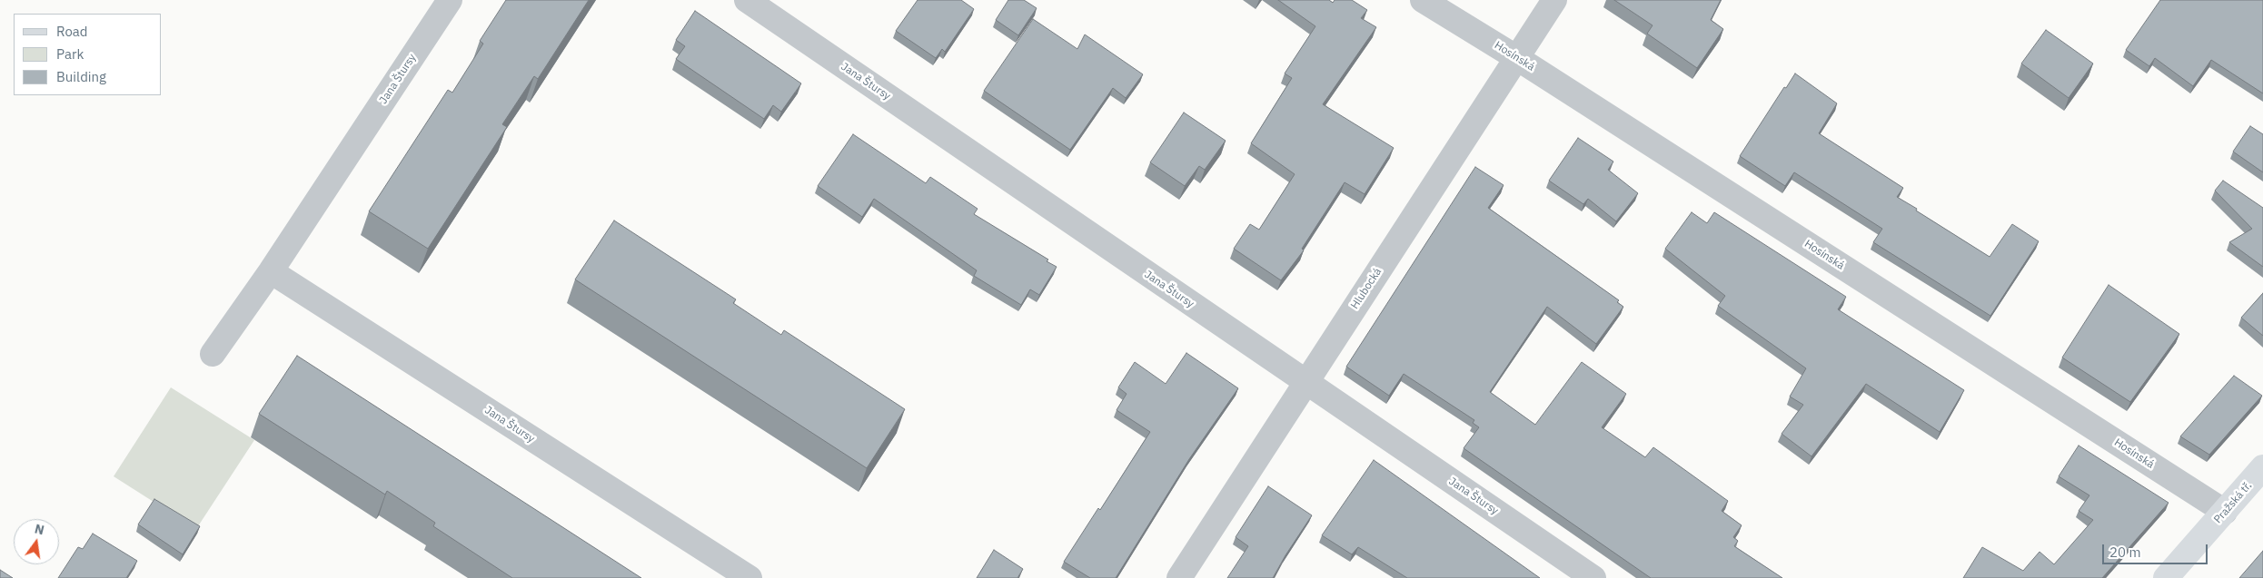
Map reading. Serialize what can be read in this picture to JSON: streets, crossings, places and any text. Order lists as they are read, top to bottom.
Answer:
{
  "streets": {
    "main road": ["Pražská tř."],
    "street": ["Hosínská", "Jana Štursy", "Hlubocká"]
  },
  "crossings": [
    ["Hosínská", "Hlubocká"],
    ["Hosínská", "Pražská tř."],
    ["Jana Štursy", "Hlubocká"]
  ],
  "legend": ["Road", "Park", "Building"],
  "scale_bar": "20 m",
  "north": "top"
}
